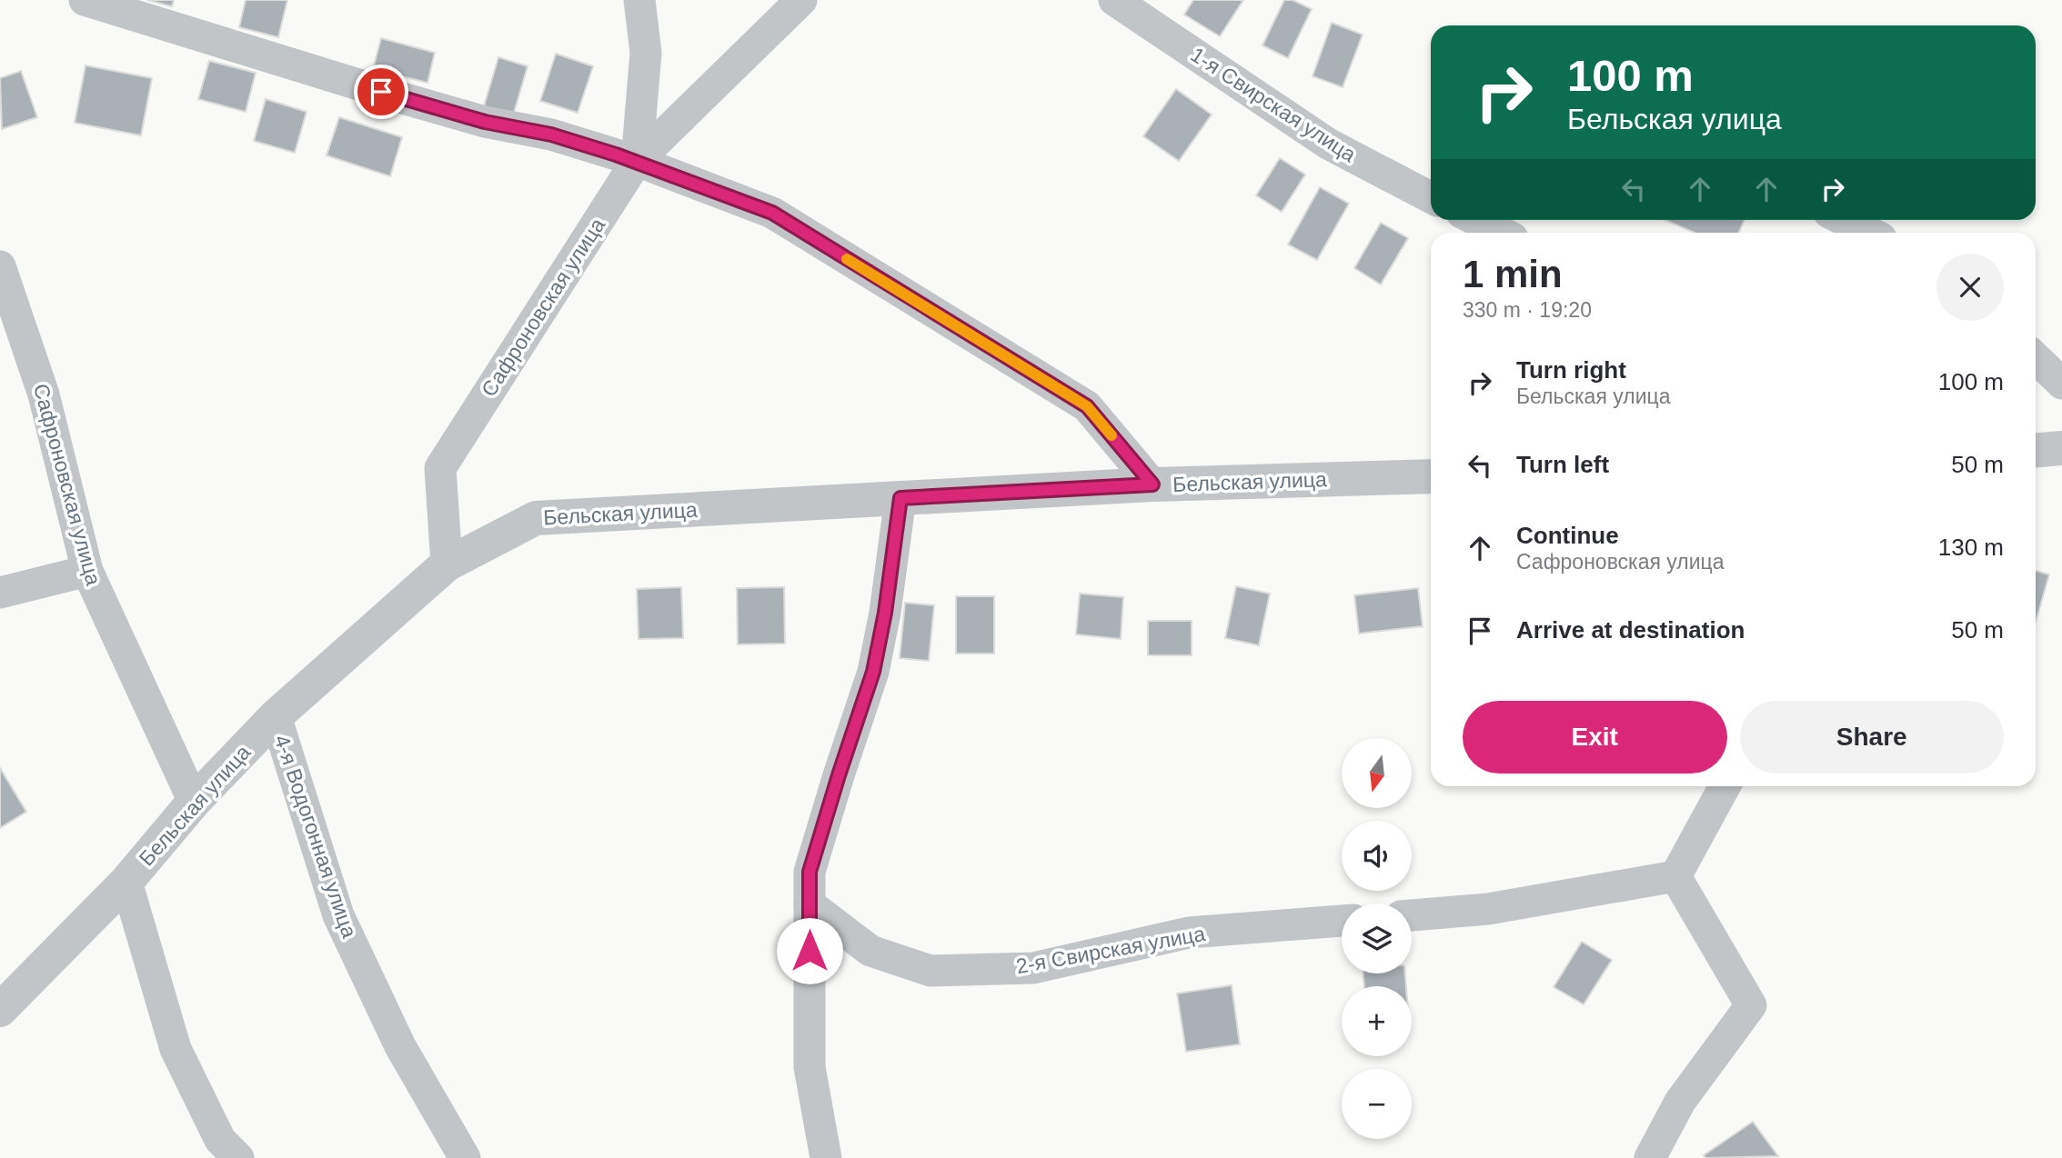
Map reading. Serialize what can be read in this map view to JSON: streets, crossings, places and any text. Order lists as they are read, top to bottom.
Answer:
{
  "streets": {
    "street": [
      "1-я Свирская улица",
      "Сафроновская улица",
      "Бельская улица",
      "4-я Водогонная улица",
      "2-я Свирская улица"
    ]
  },
  "crossings": [
    ["Сафроновская улица", "Бельская улица"],
    ["Бельская улица", "4-я Водогонная улица"]
  ],
  "north": "bottom",
  "page": {
    "turn": ["100 m", "Бельская улица"],
    "heading": ["1 min", "330 m · 19:20"],
    "list": [
      {
        "name": "Turn right",
        "note": "Бельская улица",
        "value": "100 m"
      },
      {
        "name": "Turn left",
        "value": "50 m"
      },
      {
        "name": "Continue",
        "note": "Сафроновская улица",
        "value": "130 m"
      },
      {
        "name": "Arrive at destination",
        "value": "50 m"
      }
    ],
    "buttons": ["Exit", "Share"],
    "map_buttons": ["+", "−"]
  }
}
